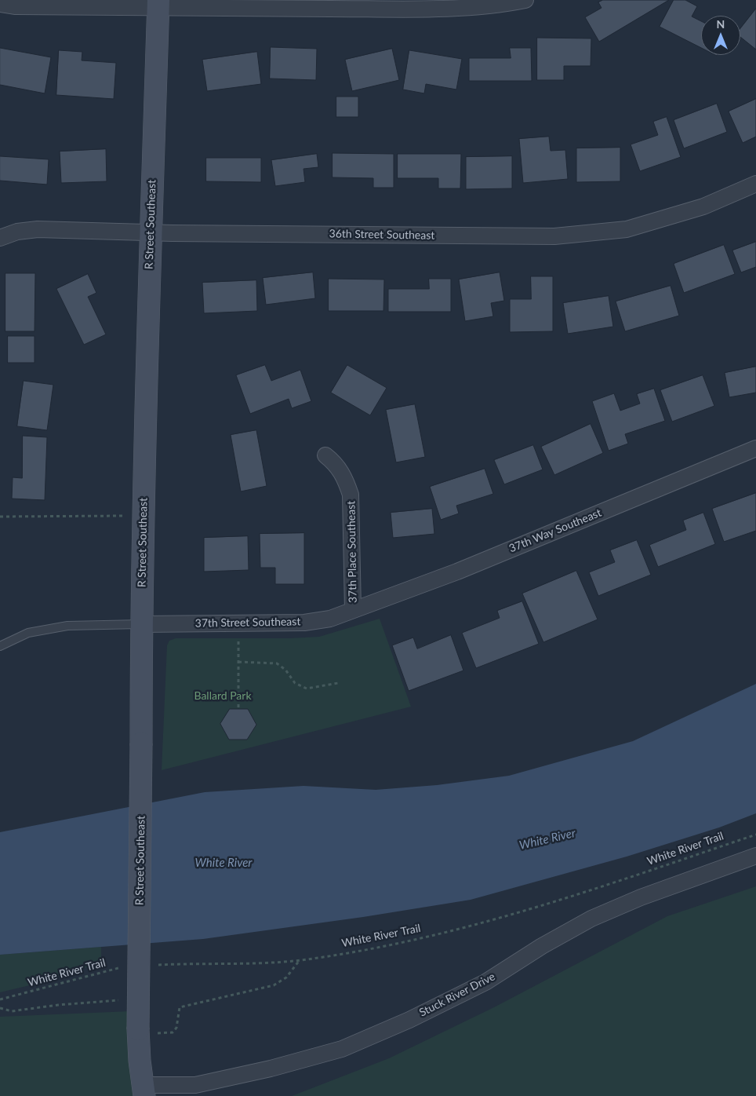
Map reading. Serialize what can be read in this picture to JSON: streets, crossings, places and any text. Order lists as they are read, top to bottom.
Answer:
{
  "streets": {
    "street": [
      "R Street Southeast",
      "36th Street Southeast",
      "37th Way Southeast",
      "37th Place Southeast",
      "37th Street Southeast",
      "Stuck River Drive"
    ],
    "path": ["White River Trail"]
  },
  "crossings": [
    ["R Street Southeast", "36th Street Southeast"],
    ["R Street Southeast", "37th Street Southeast"],
    ["R Street Southeast", "Stuck River Drive"],
    ["37th Way Southeast", "37th Place Southeast"],
    ["37th Way Southeast", "37th Street Southeast"],
    ["37th Place Southeast", "37th Street Southeast"]
  ],
  "water": ["White River"],
  "parks": ["Ballard Park"],
  "north": "top"
}
